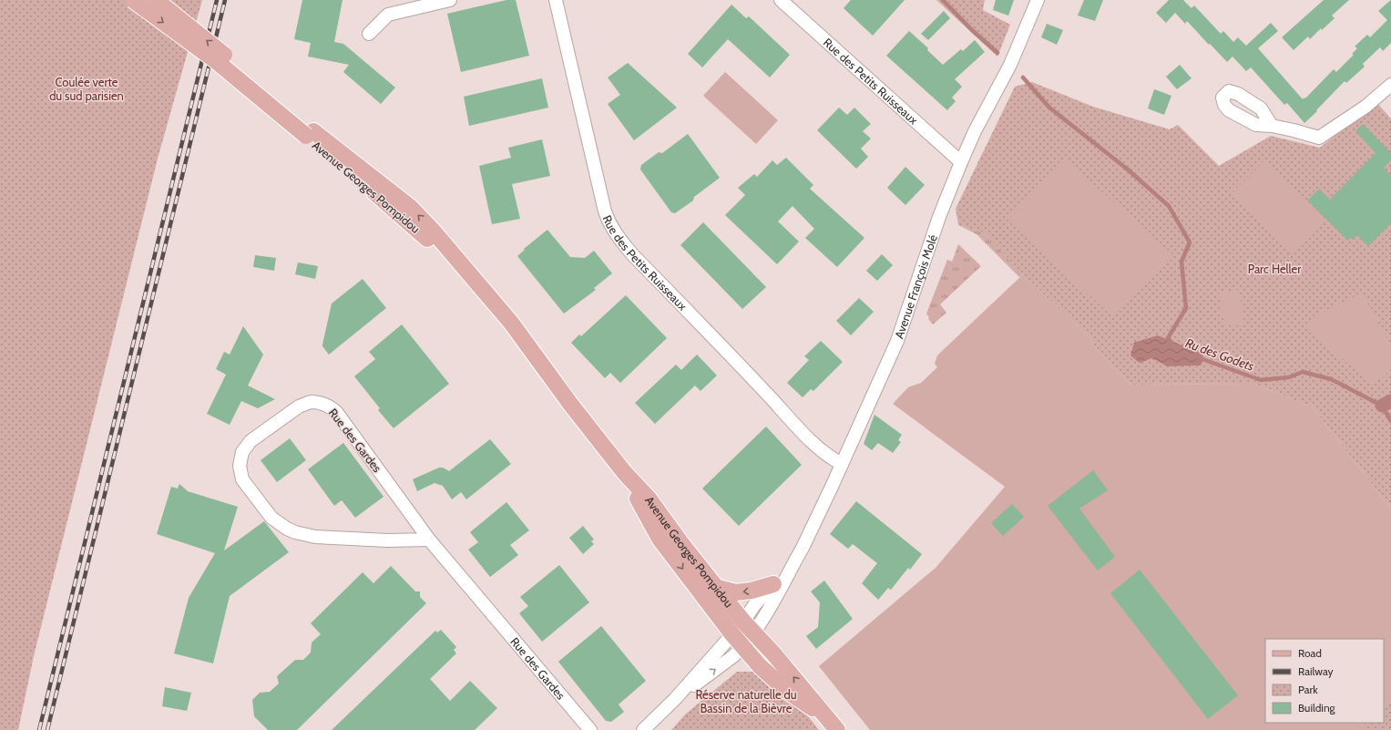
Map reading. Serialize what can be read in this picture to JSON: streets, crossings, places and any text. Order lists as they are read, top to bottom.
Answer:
{
  "streets": {
    "main road": ["Avenue Georges Pompidou"],
    "street": ["Rue des Petits Ruisseaux", "Avenue François Molé", "Rue des Gardes"]
  },
  "crossings": [
    ["Rue des Petits Ruisseaux", "Avenue François Molé"],
    ["Avenue Georges Pompidou", "Avenue François Molé"]
  ],
  "water": ["Ru des Godets"],
  "parks": ["Coulée verte du sud parisien", "Parc Heller", "Réserve naturelle du Bassin de la Bièvre"],
  "legend": [
    "Road",
    "Railway",
    "Park",
    "Building"
  ]
}
